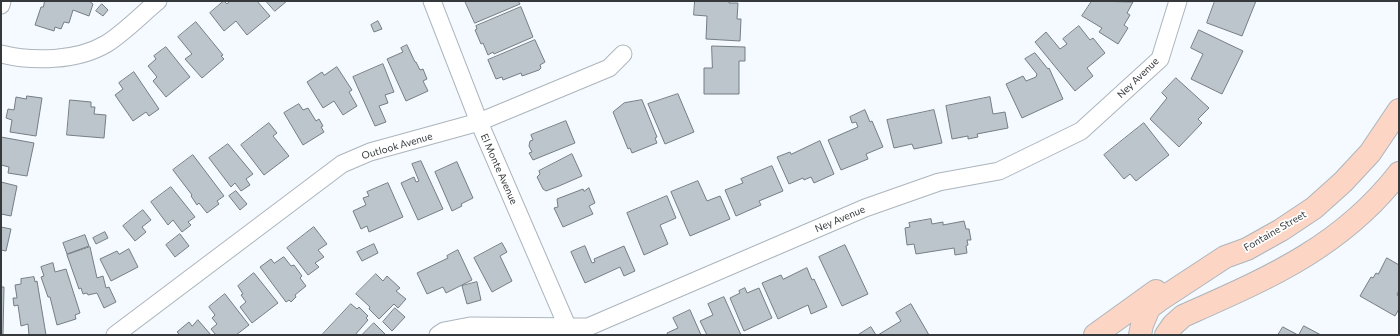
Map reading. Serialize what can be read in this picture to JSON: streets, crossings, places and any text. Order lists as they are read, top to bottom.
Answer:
{
  "streets": {
    "street": [
      "Ney Avenue",
      "Outlook Avenue",
      "El Monte Avenue",
      "Fontaine Street"
    ]
  },
  "crossings": [
    ["Ney Avenue", "El Monte Avenue"],
    ["Outlook Avenue", "El Monte Avenue"]
  ]
}
